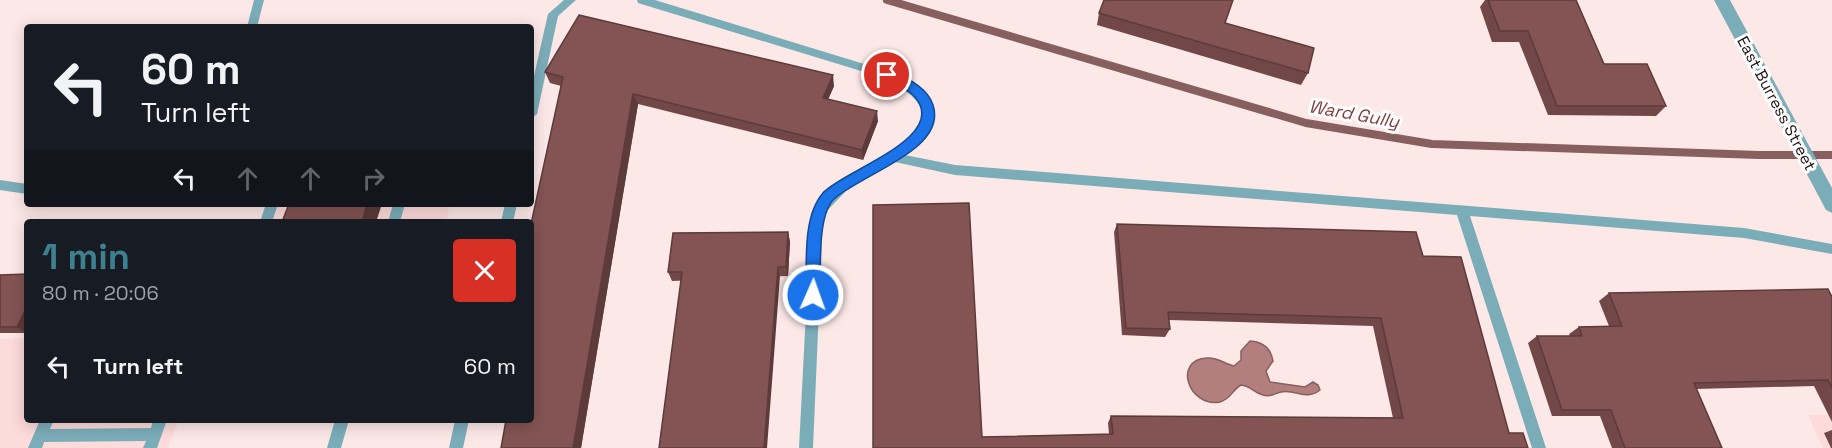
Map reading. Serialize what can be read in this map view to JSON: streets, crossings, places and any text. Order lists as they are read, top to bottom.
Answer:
{
  "streets": {
    "street": ["East Burress Street"]
  },
  "water": ["Ward Gully"],
  "page": {
    "turn": ["60 m", "Turn left"],
    "heading": ["1 min", "80 m · 20:06"],
    "list": [
      {
        "name": "Turn left",
        "value": "60 m"
      }
    ]
  }
}
